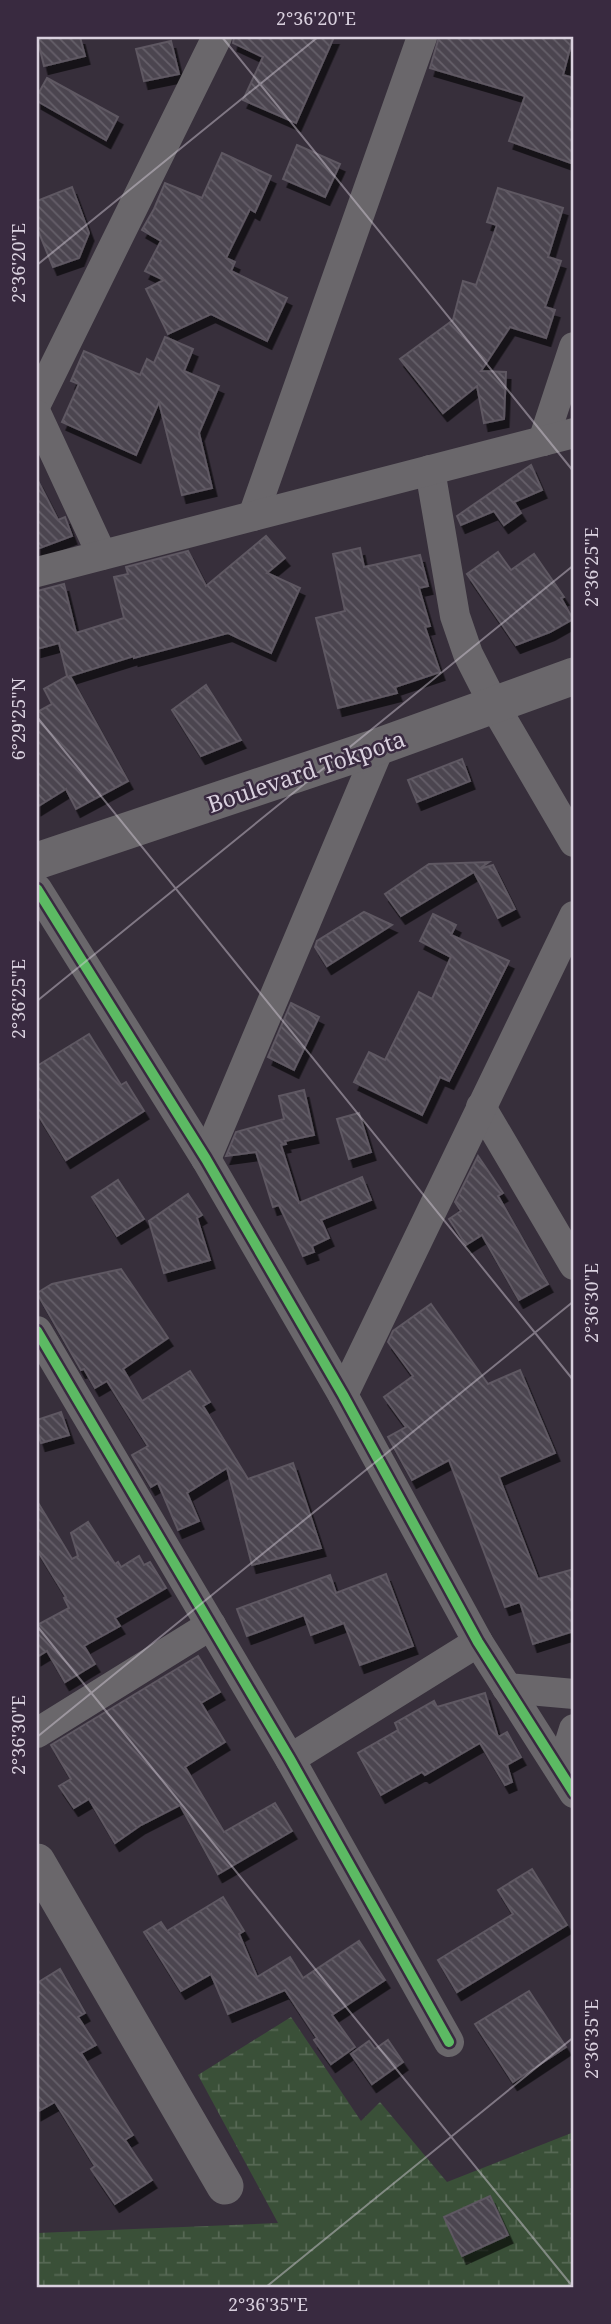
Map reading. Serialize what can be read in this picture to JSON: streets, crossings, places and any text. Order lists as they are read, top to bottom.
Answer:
{
  "streets": {
    "street": ["Boulevard Tokpota"]
  },
  "coordinates": [
    "2°36'20\"E",
    "2°36'25\"E",
    "6°29'25\"N",
    "2°36'30\"E",
    "2°36'35\"E"
  ]
}
